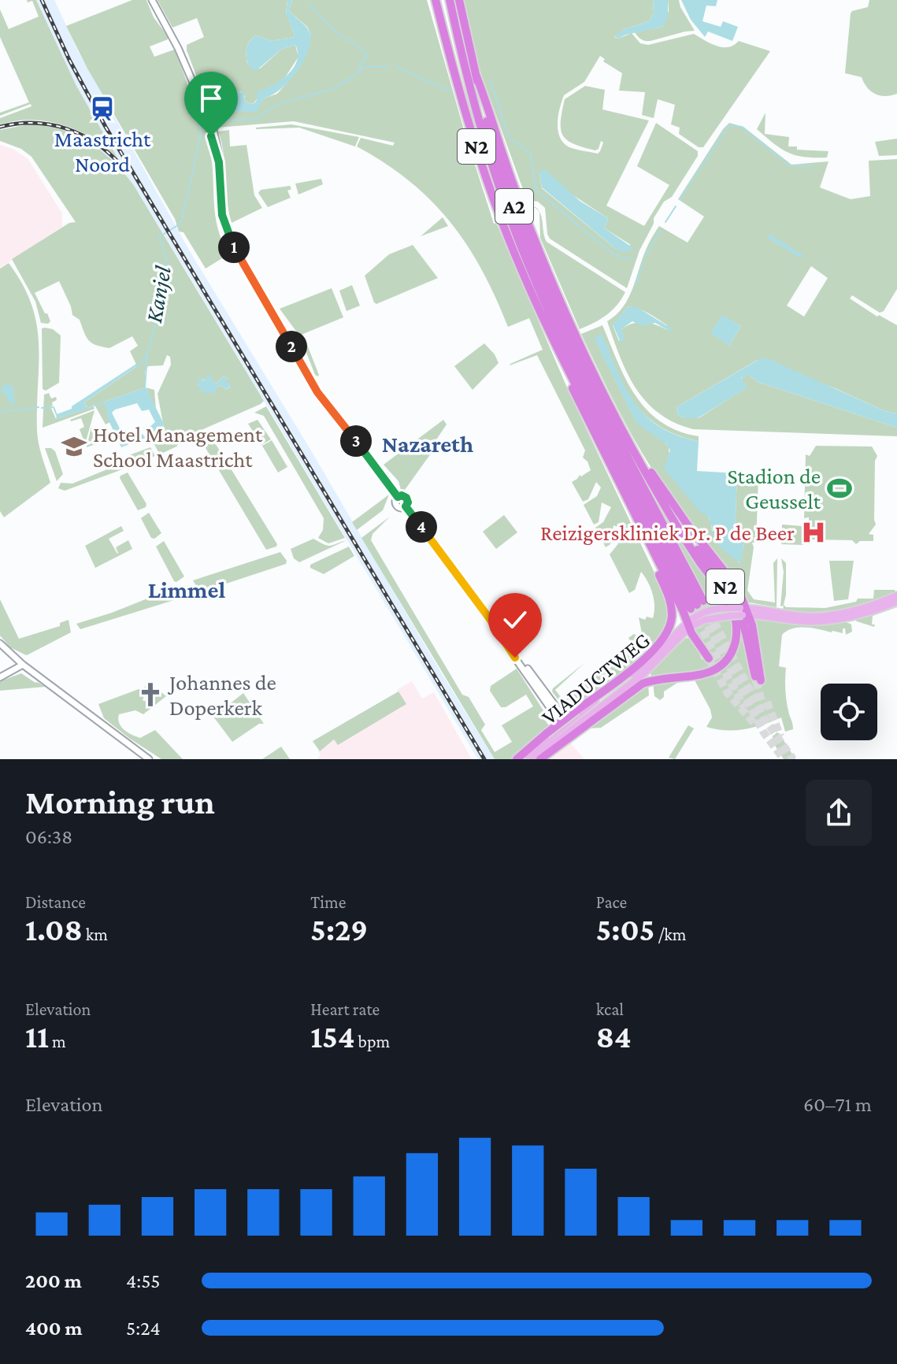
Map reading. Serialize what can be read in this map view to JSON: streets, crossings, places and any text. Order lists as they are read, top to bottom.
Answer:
{
  "streets": {
    "highway": ["N2", "A2"],
    "main road": ["VIADUCTWEG"]
  },
  "crossings": [
    ["N2", "A2"],
    ["N2", "VIADUCTWEG"]
  ],
  "districts": ["Nazareth", "Limmel"],
  "water": ["Kanjel"],
  "places": {
    "station": ["Maastricht Noord"],
    "school or university": ["Hotel Management School Maastricht"],
    "sports": ["Stadion de Geusselt"],
    "hospital": ["Reizigerskliniek Dr. P de Beer"],
    "church": ["Johannes de Doperkerk"]
  },
  "page": {
    "pins": [
      "1",
      "2",
      "3",
      "4"
    ],
    "heading": ["Morning run", "06:38"],
    "stats": [
      ["Distance", "1.08 km"],
      ["Time", "5:29"],
      ["Pace", "5:05 /km"],
      ["Elevation", "11 m"],
      ["Heart rate", "154 bpm"],
      ["kcal", "84"]
    ],
    "chart": ["Elevation", "60–71 m"],
    "list": [
      {
        "name": "200 m",
        "note": "4:55"
      },
      {
        "name": "400 m",
        "note": "5:24"
      }
    ]
  }
}
